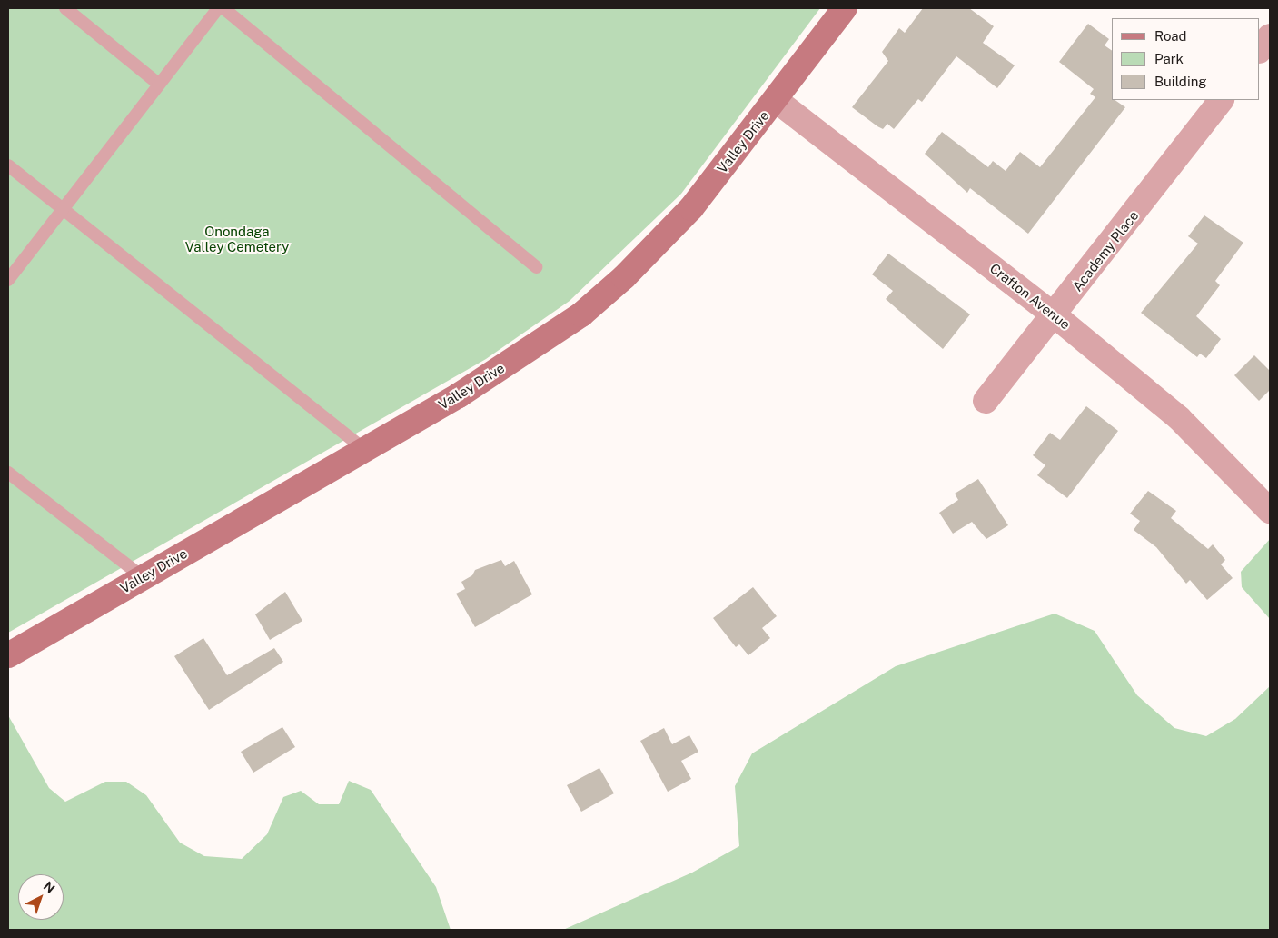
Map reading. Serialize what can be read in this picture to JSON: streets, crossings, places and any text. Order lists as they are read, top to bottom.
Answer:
{
  "streets": {
    "main road": ["Valley Drive"],
    "street": ["Academy Place", "Crafton Avenue"]
  },
  "crossings": [
    ["Valley Drive", "Crafton Avenue"],
    ["Academy Place", "Crafton Avenue"]
  ],
  "parks": ["Onondaga Valley Cemetery"],
  "legend": ["Road", "Park", "Building"],
  "north": "top right"
}
